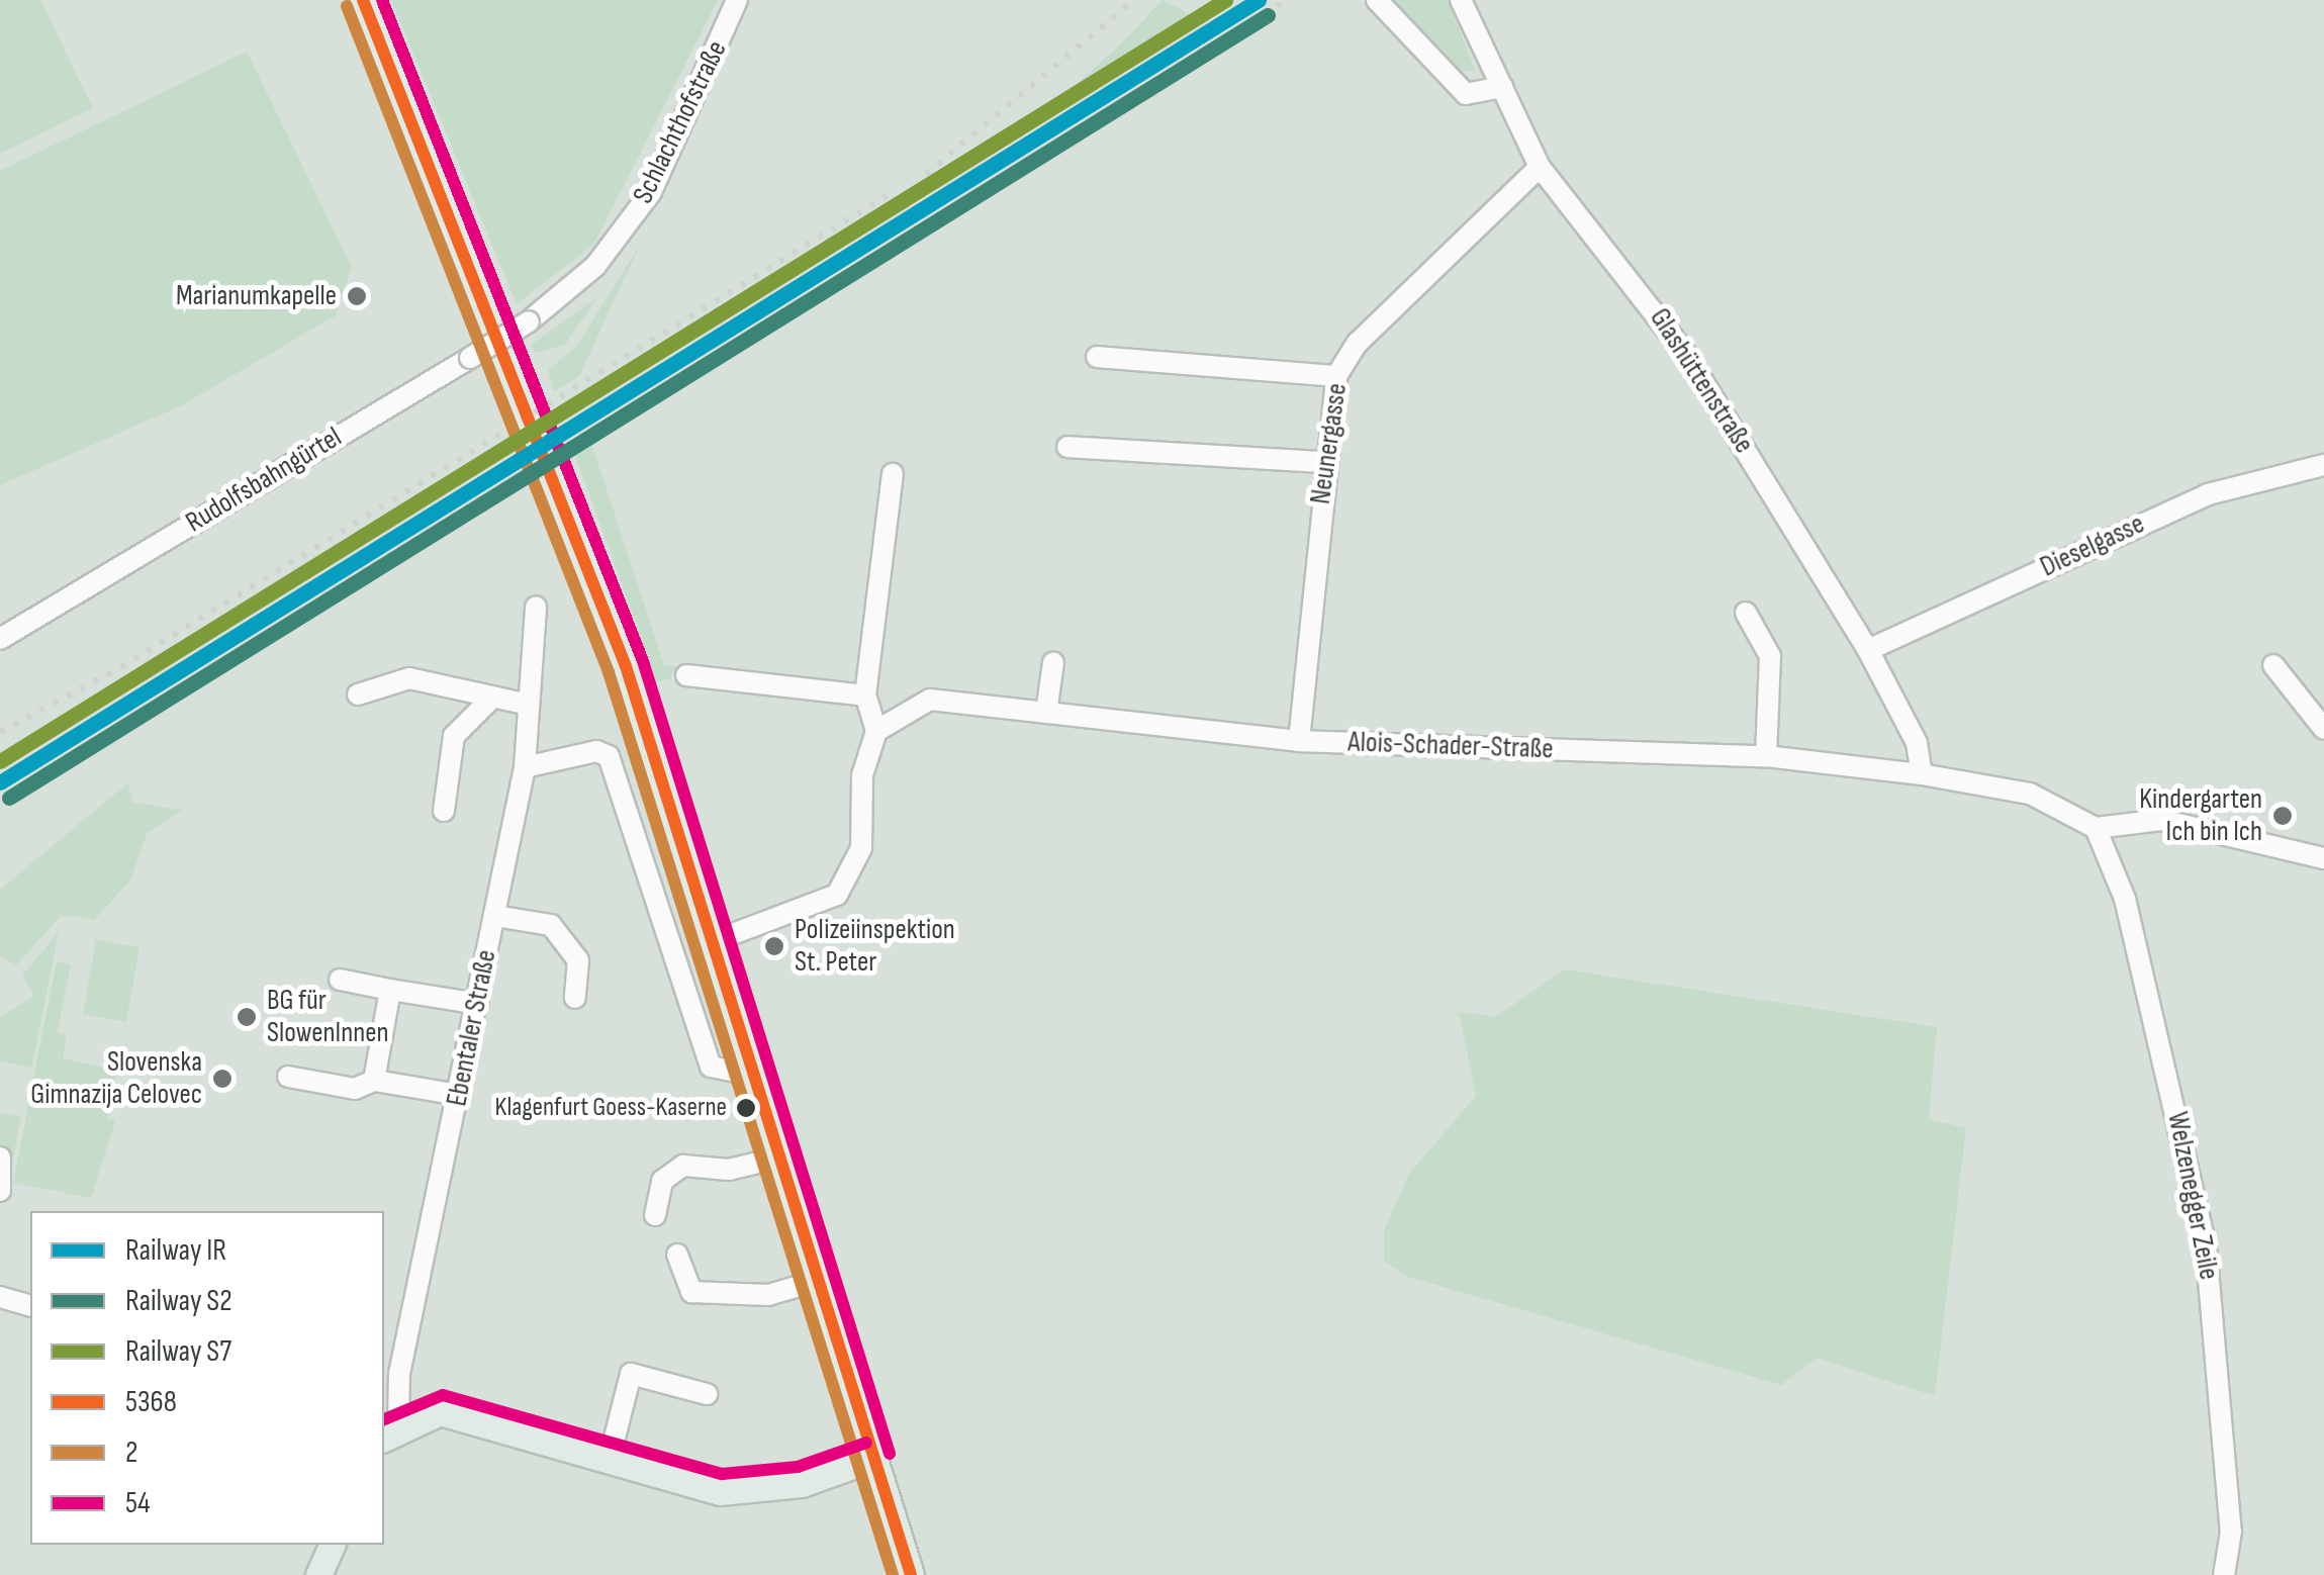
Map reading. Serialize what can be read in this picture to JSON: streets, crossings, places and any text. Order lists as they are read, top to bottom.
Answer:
{
  "streets": {
    "street": [
      "Schlachthofstraße",
      "Glashüttenstraße",
      "Neunergasse",
      "Rudolfsbahngürtel",
      "Dieselgasse",
      "Alois-Schader-Straße",
      "Ebentaler Straße",
      "Welzenegger Zeile"
    ]
  },
  "crossings": [
    ["Schlachthofstraße", "Rudolfsbahngürtel"],
    ["Glashüttenstraße", "Neunergasse"],
    ["Glashüttenstraße", "Dieselgasse"],
    ["Glashüttenstraße", "Alois-Schader-Straße"],
    ["Neunergasse", "Alois-Schader-Straße"],
    ["Alois-Schader-Straße", "Welzenegger Zeile"]
  ],
  "places": [
    "Marianumkapelle",
    "Kindergarten Ich bin Ich",
    "Polizeiinspektion St. Peter",
    "BG für SlowenInnen",
    "Slovenska Gimnazija Celovec",
    "Klagenfurt Goess-Kaserne"
  ],
  "lines": [
    "rail line IR",
    "rail line S7",
    "transit line 5368",
    "transit line 54",
    "transit line 2",
    "rail line S2"
  ],
  "legend": [
    "Railway IR",
    "Railway S2",
    "Railway S7",
    "5368",
    "2",
    "54"
  ]
}
